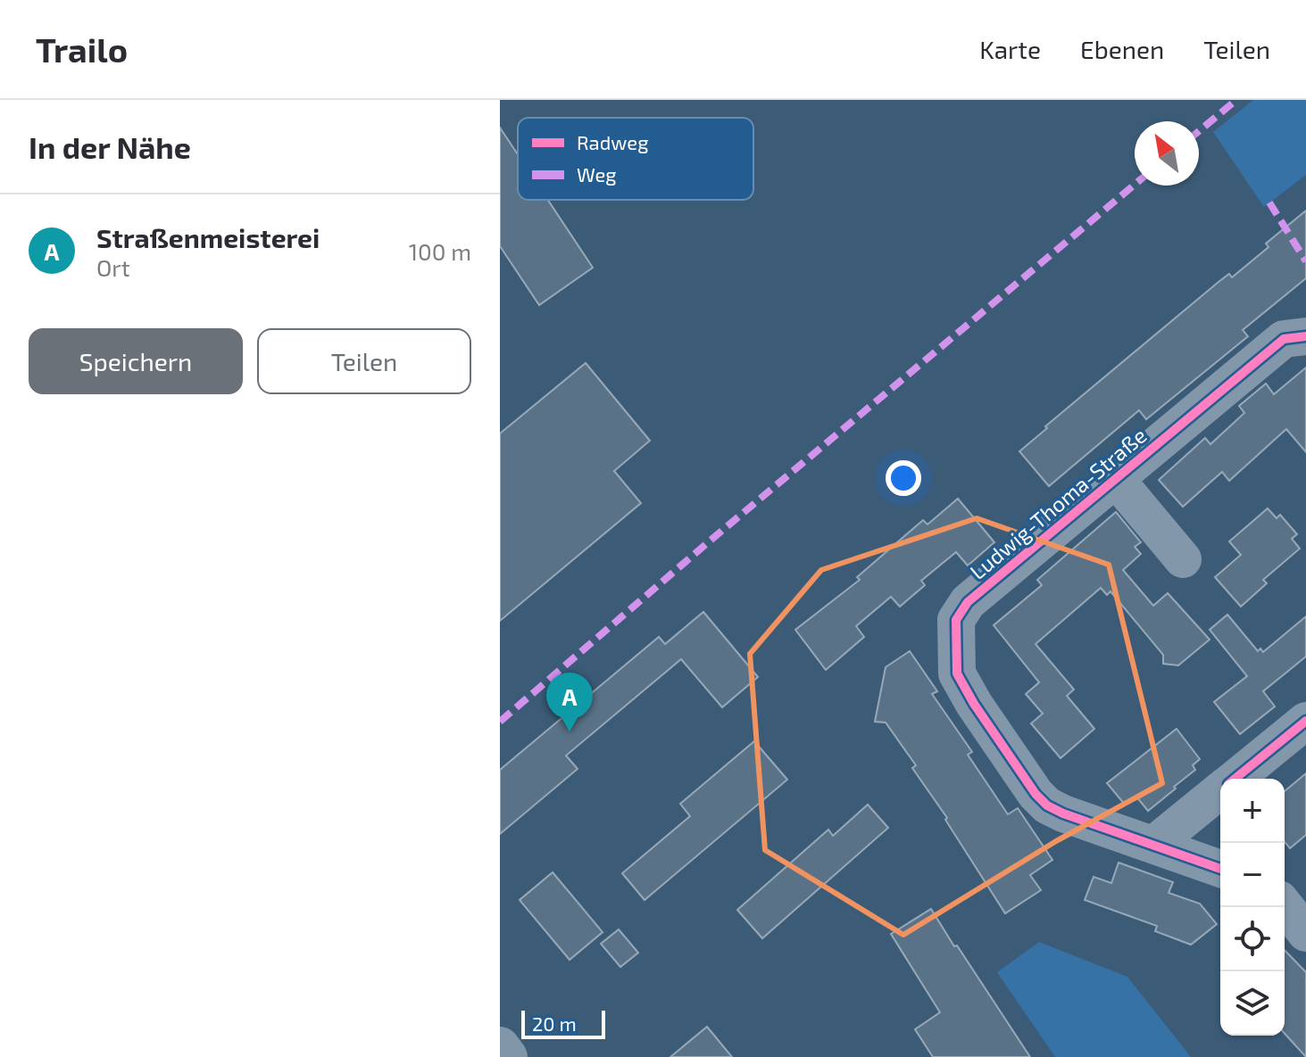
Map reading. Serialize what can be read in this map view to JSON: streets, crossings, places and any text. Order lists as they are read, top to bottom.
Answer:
{
  "streets": {
    "street": ["Ludwig-Thoma-Straße"]
  },
  "legend": ["Radweg", "Weg"],
  "scale_bar": "20 m",
  "north": "top left",
  "page": {
    "header": "Trailo",
    "nav": ["Karte", "Ebenen", "Teilen"],
    "heading": "In der Nähe",
    "list": [
      {
        "mark": "A",
        "name": "Straßenmeisterei",
        "note": "Ort",
        "value": "100 m"
      }
    ],
    "buttons": ["Speichern", "Teilen"],
    "pins": "A",
    "map_buttons": ["+", "−"],
    "scale": "20 m"
  }
}
